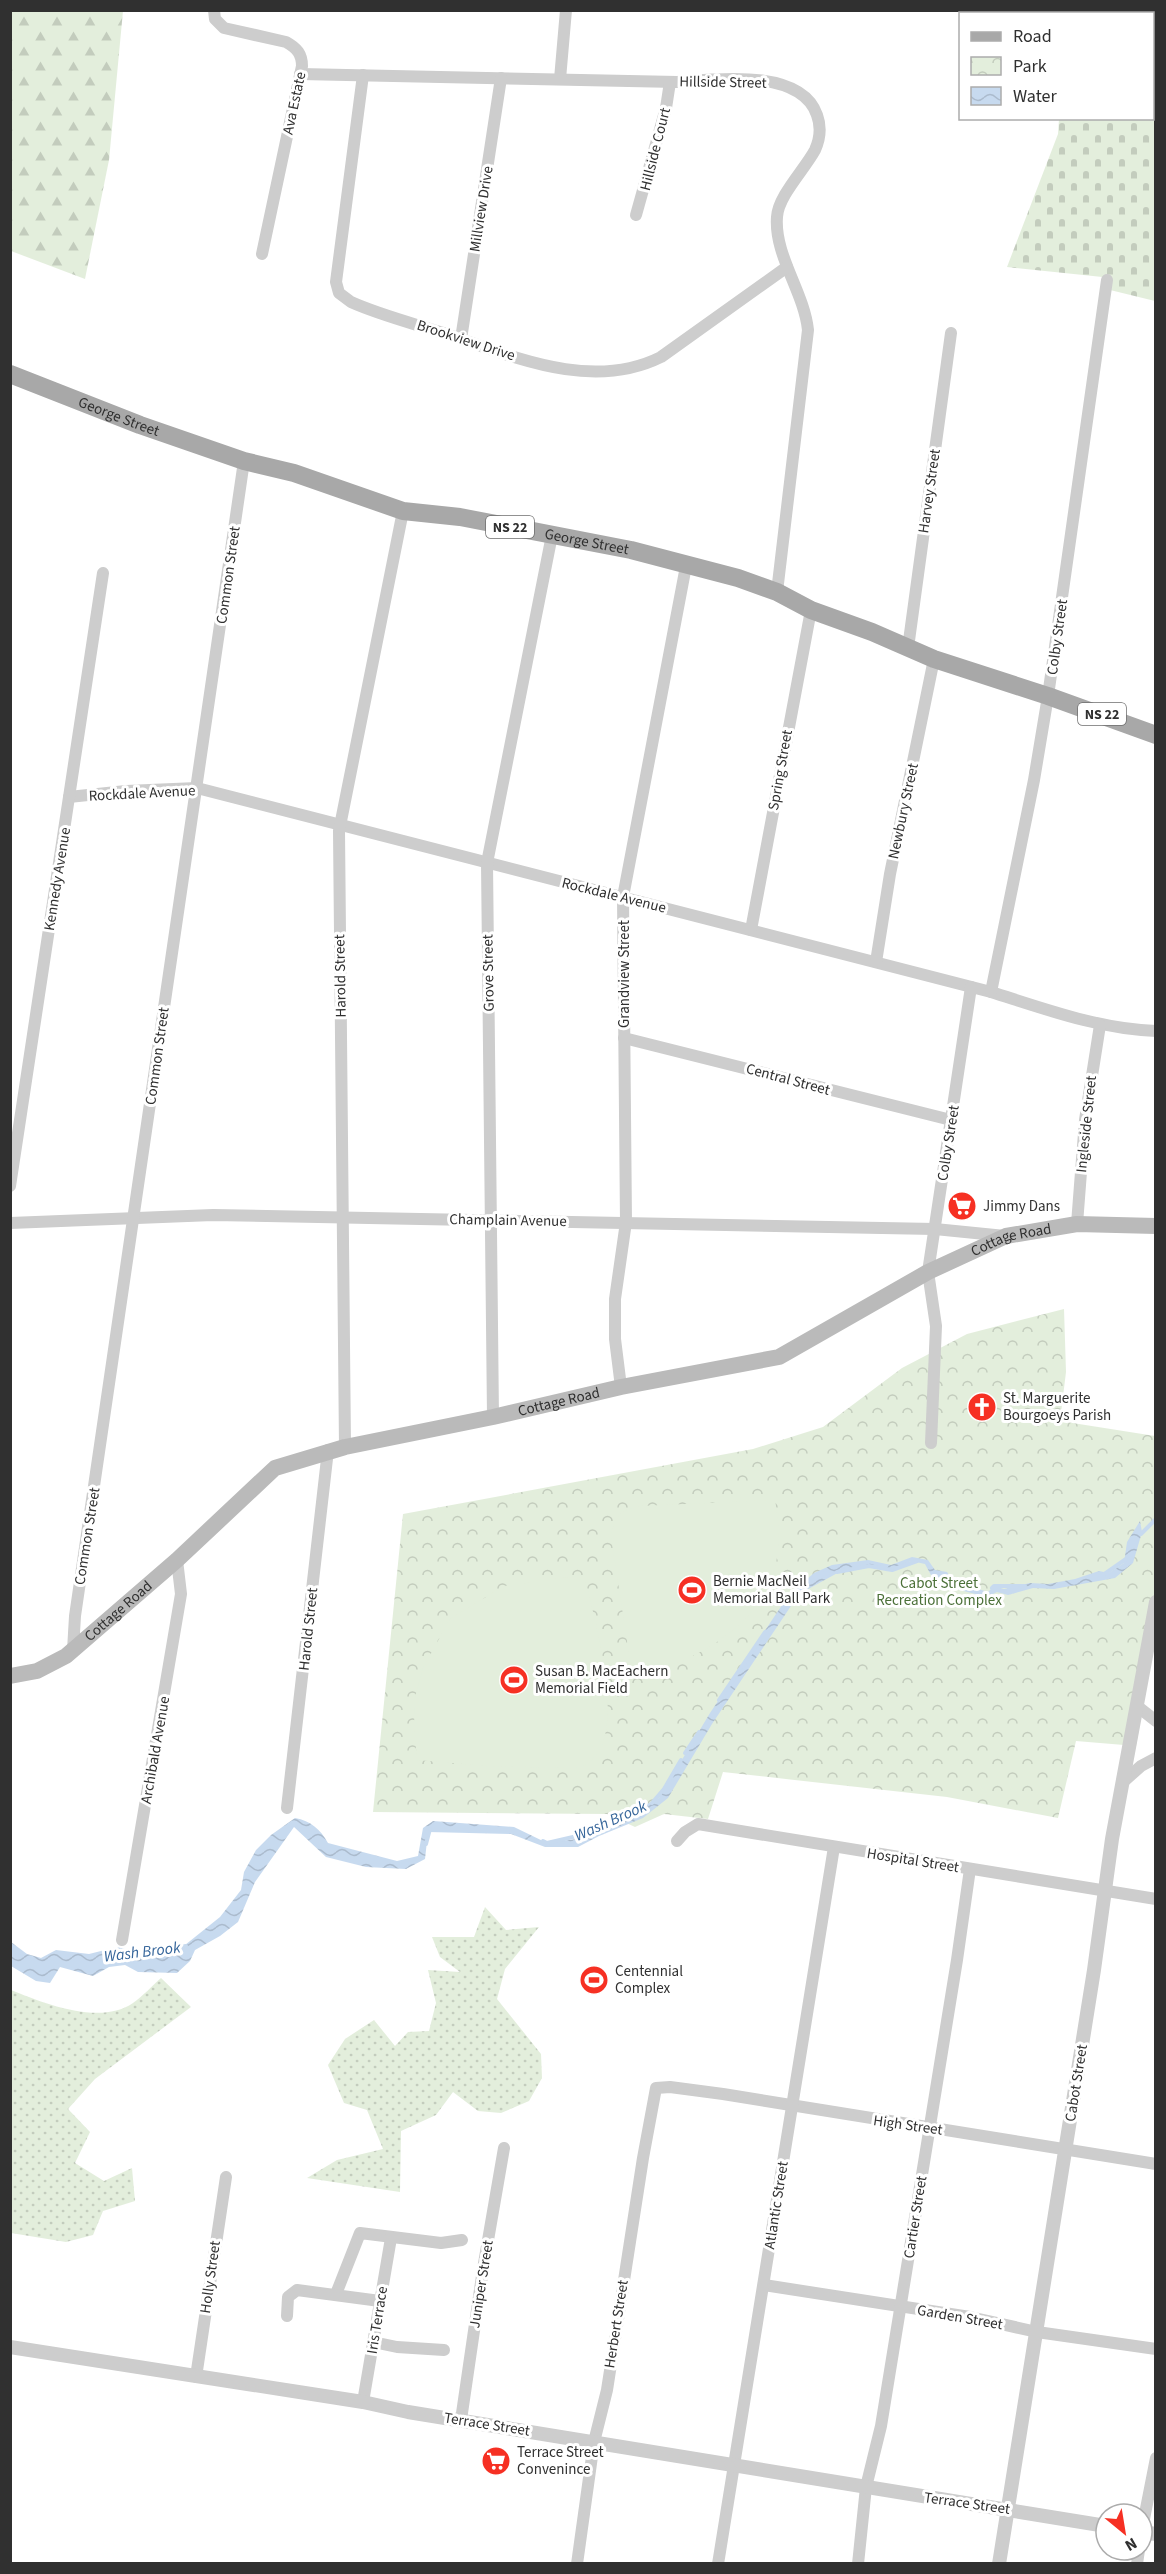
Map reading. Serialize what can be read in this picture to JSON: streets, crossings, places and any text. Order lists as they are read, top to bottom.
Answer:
{
  "streets": {
    "main road": ["George Street", "NS 22", "Cottage Road"],
    "street": [
      "Hillside Street",
      "Ava Estate",
      "Hillside Court",
      "Millview Drive",
      "Brookview Drive",
      "Harvey Street",
      "Common Street",
      "Colby Street",
      "Spring Street",
      "Rockdale Avenue",
      "Newbury Street",
      "Kennedy Avenue",
      "Grove Street",
      "Grandview Street",
      "Harold Street",
      "Central Street",
      "Ingleside Street",
      "Champlain Avenue",
      "Archibald Avenue",
      "Hospital Street",
      "Cabot Street",
      "High Street",
      "Atlantic Street",
      "Cartier Street",
      "Holly Street",
      "Juniper Street",
      "Garden Street",
      "Iris Terrace",
      "Herbert Street",
      "Terrace Street"
    ]
  },
  "crossings": [
    ["Hillside Street", "Ava Estate"],
    ["Hillside Street", "Hillside Court"],
    ["Hillside Street", "Millview Drive"],
    ["Hillside Street", "Brookview Drive"],
    ["Hillside Street", "George Street"],
    ["Millview Drive", "Brookview Drive"],
    ["George Street", "Harvey Street"],
    ["George Street", "Common Street"],
    ["George Street", "Colby Street"],
    ["George Street", "Spring Street"],
    ["George Street", "Newbury Street"],
    ["George Street", "Grove Street"],
    ["George Street", "Grandview Street"],
    ["George Street", "Harold Street"],
    ["Common Street", "Rockdale Avenue"],
    ["Common Street", "Champlain Avenue"],
    ["Common Street", "Cottage Road"],
    ["Colby Street", "Rockdale Avenue"],
    ["Colby Street", "Central Street"],
    ["Colby Street", "Champlain Avenue"],
    ["Colby Street", "Cottage Road"],
    ["Spring Street", "Rockdale Avenue"],
    ["Rockdale Avenue", "Newbury Street"],
    ["Rockdale Avenue", "Kennedy Avenue"],
    ["Rockdale Avenue", "Grove Street"],
    ["Rockdale Avenue", "Grandview Street"],
    ["Rockdale Avenue", "Harold Street"],
    ["Rockdale Avenue", "Ingleside Street"],
    ["Grove Street", "Champlain Avenue"],
    ["Grove Street", "Cottage Road"],
    ["Grandview Street", "Central Street"],
    ["Grandview Street", "Champlain Avenue"],
    ["Grandview Street", "Cottage Road"],
    ["Harold Street", "Champlain Avenue"],
    ["Harold Street", "Cottage Road"],
    ["Ingleside Street", "Cottage Road"],
    ["Champlain Avenue", "Cottage Road"],
    ["Cottage Road", "Archibald Avenue"],
    ["Hospital Street", "Cabot Street"],
    ["Hospital Street", "Atlantic Street"],
    ["Hospital Street", "Cartier Street"],
    ["Cabot Street", "High Street"],
    ["Cabot Street", "Garden Street"],
    ["Cabot Street", "Terrace Street"],
    ["High Street", "Atlantic Street"],
    ["High Street", "Cartier Street"],
    ["High Street", "Herbert Street"],
    ["Atlantic Street", "Garden Street"],
    ["Atlantic Street", "Terrace Street"],
    ["Cartier Street", "Garden Street"],
    ["Cartier Street", "Terrace Street"],
    ["Holly Street", "Terrace Street"],
    ["Juniper Street", "Terrace Street"],
    ["Iris Terrace", "Terrace Street"],
    ["Herbert Street", "Terrace Street"]
  ],
  "water": ["Wash Brook"],
  "parks": ["Cabot Street Recreation Complex"],
  "places": {
    "supermarket": ["Jimmy Dans", "Terrace Street Convenince"],
    "church": ["St. Marguerite Bourgoeys Parish"],
    "sports": ["Bernie MacNeil Memorial Ball Park", "Susan B. MacEachern Memorial Field", "Centennial Complex"]
  },
  "legend": ["Road", "Park", "Water"],
  "north": "bottom right"
}
